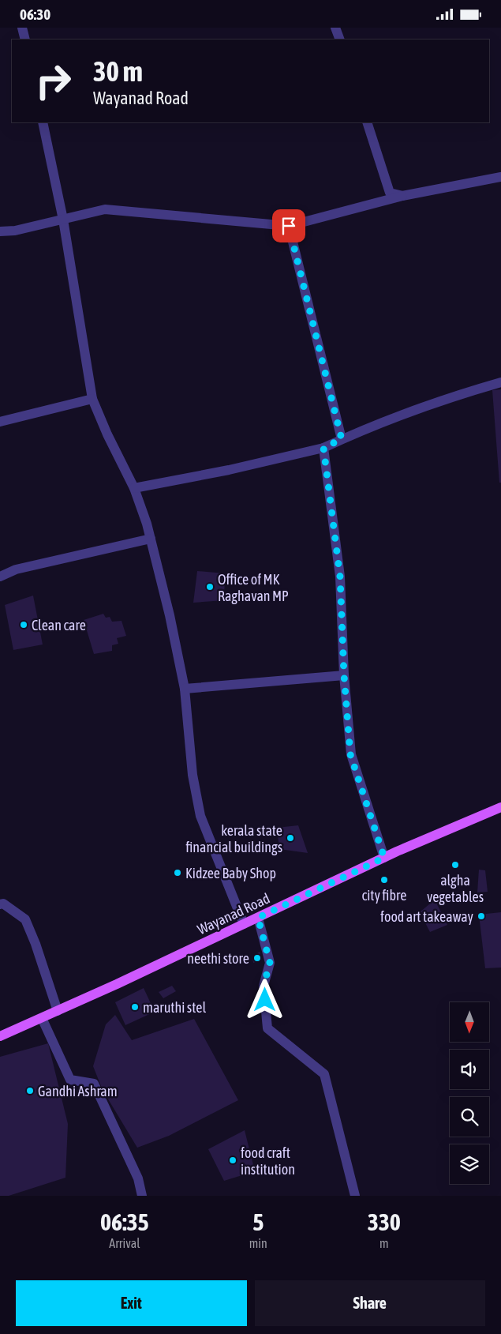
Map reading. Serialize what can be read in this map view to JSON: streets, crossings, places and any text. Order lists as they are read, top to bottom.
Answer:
{
  "streets": {
    "main road": ["Wayanad Road"]
  },
  "places": [
    "Office of MK Raghavan MP",
    "Clean care",
    "kerala state financial buildings",
    "algha vegetables",
    "Kidzee Baby Shop",
    "city fibre",
    "food art takeaway",
    "neethi store",
    "maruthi stel",
    "Gandhi Ashram",
    "food craft institution"
  ],
  "north": "bottom",
  "page": {
    "status": "06:30",
    "turn": ["30 m", "Wayanad Road"],
    "eta": [
      "06:35",
      "Arrival",
      "5",
      "min",
      "330",
      "m"
    ],
    "buttons": ["Exit", "Share"]
  }
}
